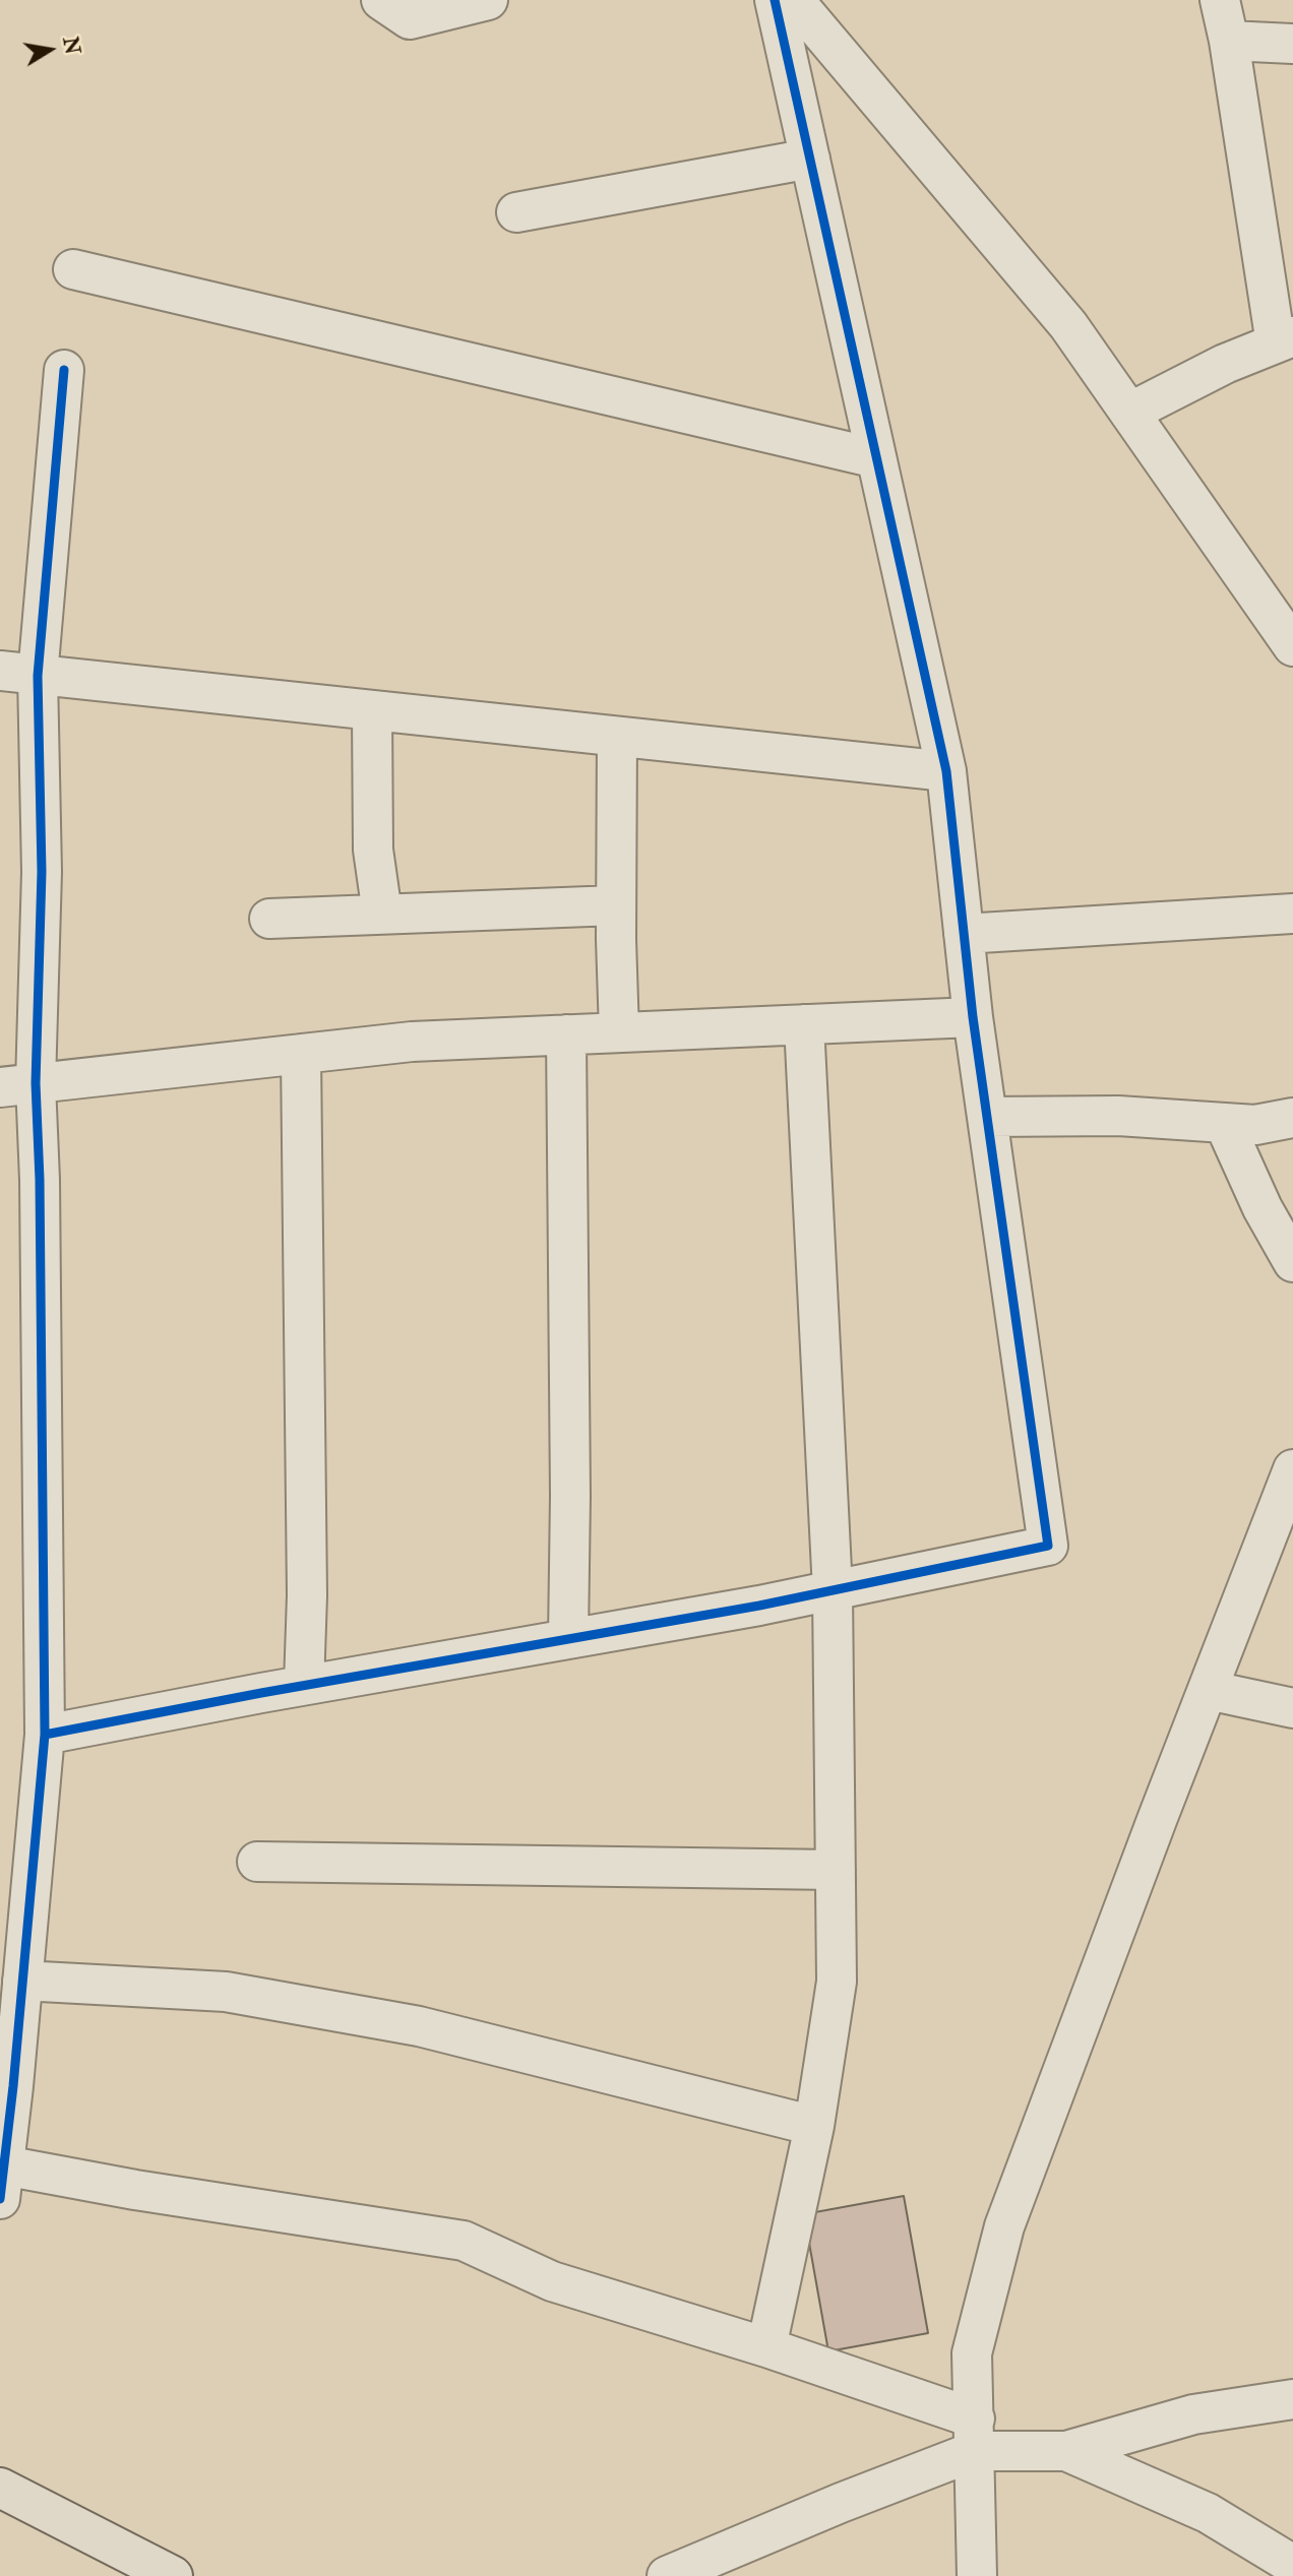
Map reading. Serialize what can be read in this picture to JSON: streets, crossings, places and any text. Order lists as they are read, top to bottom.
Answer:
{
  "north": "right"
}
